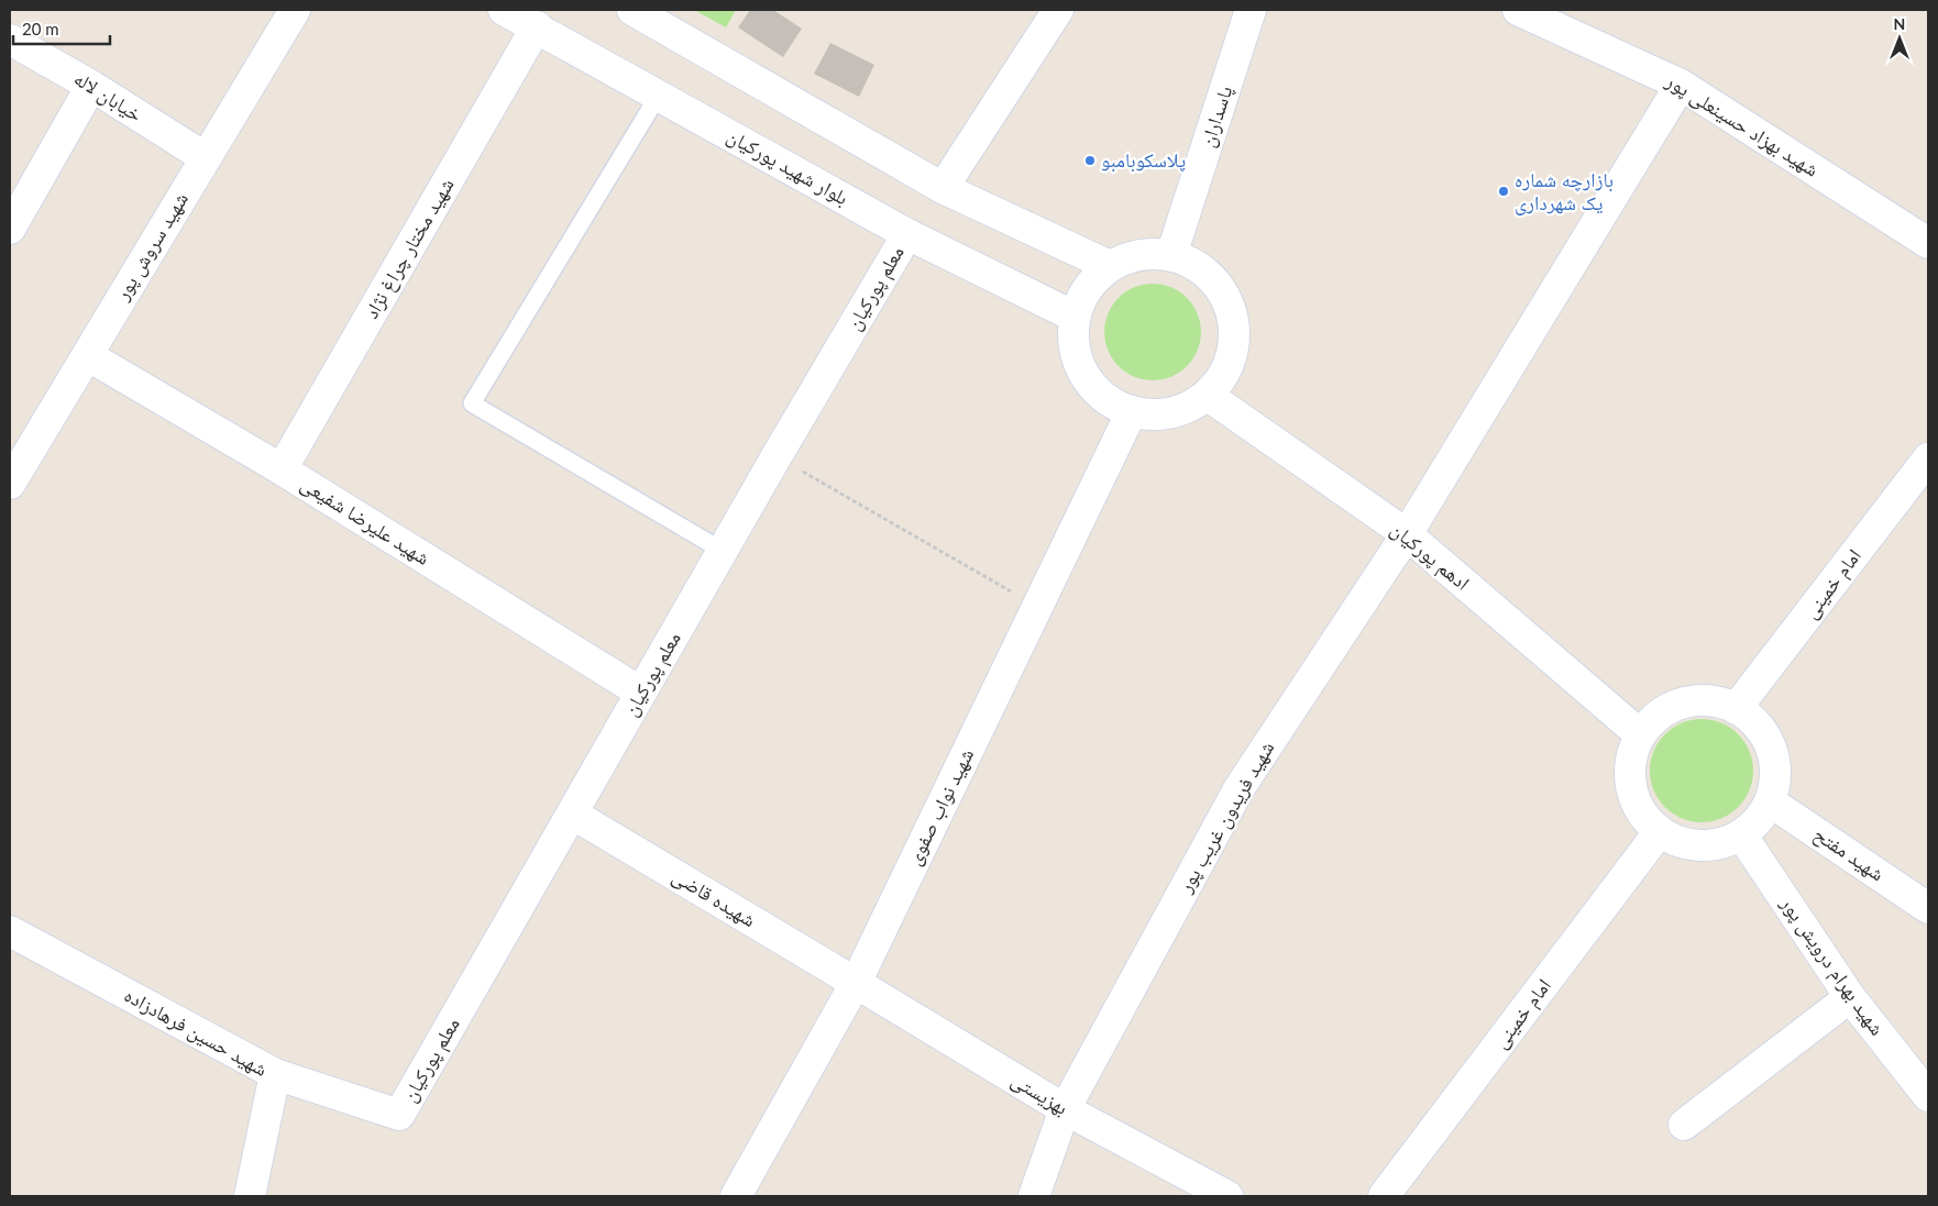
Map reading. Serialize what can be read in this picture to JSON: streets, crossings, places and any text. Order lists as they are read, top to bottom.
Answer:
{
  "streets": {
    "street": [
      "خیابان لاله",
      "پاسداران",
      "شهید بهزاد حسینعلی پور",
      "بلوار شهید پورکیان",
      "شهید سروش پور",
      "شهید مختار چراغ نژاد",
      "معلم پورکیان",
      "شهید علیرضا شفیعی",
      "ادهم پورکیان",
      "امام خمینی",
      "شهید نواب صفوی",
      "شهید فریدون غریب پور",
      "شهید مفتح",
      "شهیده قاضی",
      "شهید بهرام درویش پور",
      "شهید حسین فرهادزاده",
      "بهزیستی"
    ]
  },
  "crossings": [
    ["خیابان لاله", "شهید سروش پور"],
    ["پاسداران", "بلوار شهید پورکیان"],
    ["پاسداران", "ادهم پورکیان"],
    ["پاسداران", "شهید نواب صفوی"],
    ["بلوار شهید پورکیان", "شهید مختار چراغ نژاد"],
    ["بلوار شهید پورکیان", "معلم پورکیان"],
    ["بلوار شهید پورکیان", "ادهم پورکیان"],
    ["بلوار شهید پورکیان", "شهید نواب صفوی"],
    ["شهید سروش پور", "شهید علیرضا شفیعی"],
    ["شهید مختار چراغ نژاد", "شهید علیرضا شفیعی"],
    ["معلم پورکیان", "شهید علیرضا شفیعی"],
    ["معلم پورکیان", "شهیده قاضی"],
    ["معلم پورکیان", "شهید حسین فرهادزاده"],
    ["ادهم پورکیان", "امام خمینی"],
    ["ادهم پورکیان", "شهید نواب صفوی"],
    ["ادهم پورکیان", "شهید فریدون غریب پور"],
    ["ادهم پورکیان", "شهید مفتح"],
    ["ادهم پورکیان", "شهید بهرام درویش پور"],
    ["امام خمینی", "شهید مفتح"],
    ["امام خمینی", "شهید بهرام درویش پور"],
    ["شهید نواب صفوی", "شهیده قاضی"],
    ["شهید نواب صفوی", "بهزیستی"],
    ["شهید فریدون غریب پور", "بهزیستی"],
    ["شهید مفتح", "شهید بهرام درویش پور"],
    ["شهیده قاضی", "بهزیستی"]
  ],
  "places": ["پلاسکوبامبو", "بازارچه شماره یک شهرداری"],
  "scale_bar": "20 m",
  "north": "top"
}
